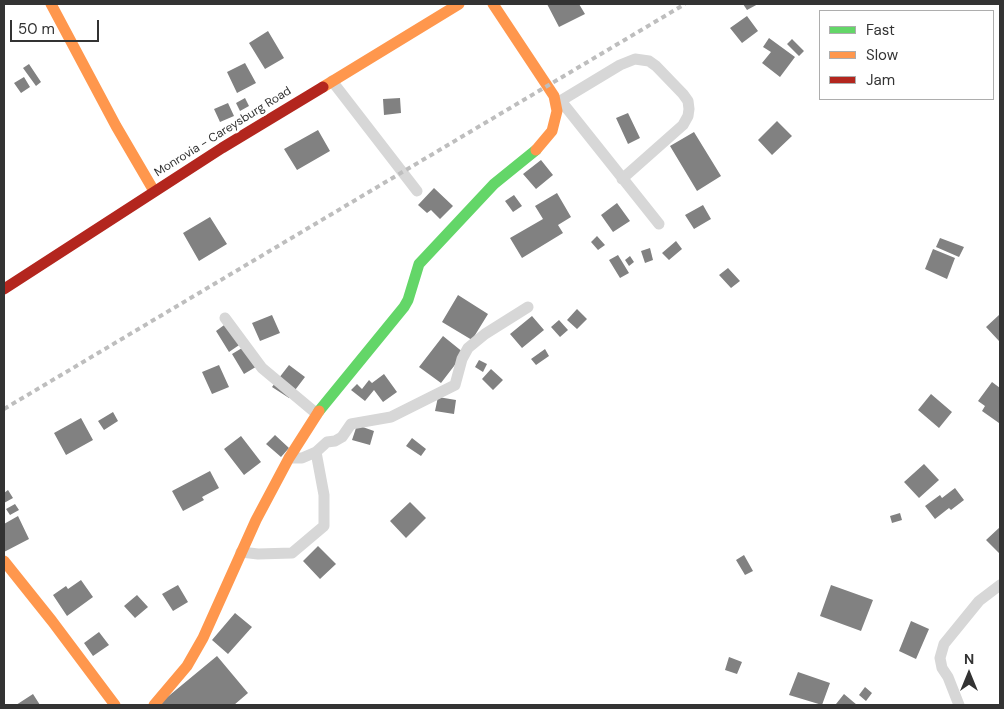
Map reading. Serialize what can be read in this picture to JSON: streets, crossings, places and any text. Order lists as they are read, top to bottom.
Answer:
{
  "streets": {
    "street": ["Monrovia - Careysburg Road"]
  },
  "legend": ["Fast", "Slow", "Jam"],
  "scale_bar": "50 m",
  "north": "top"
}
